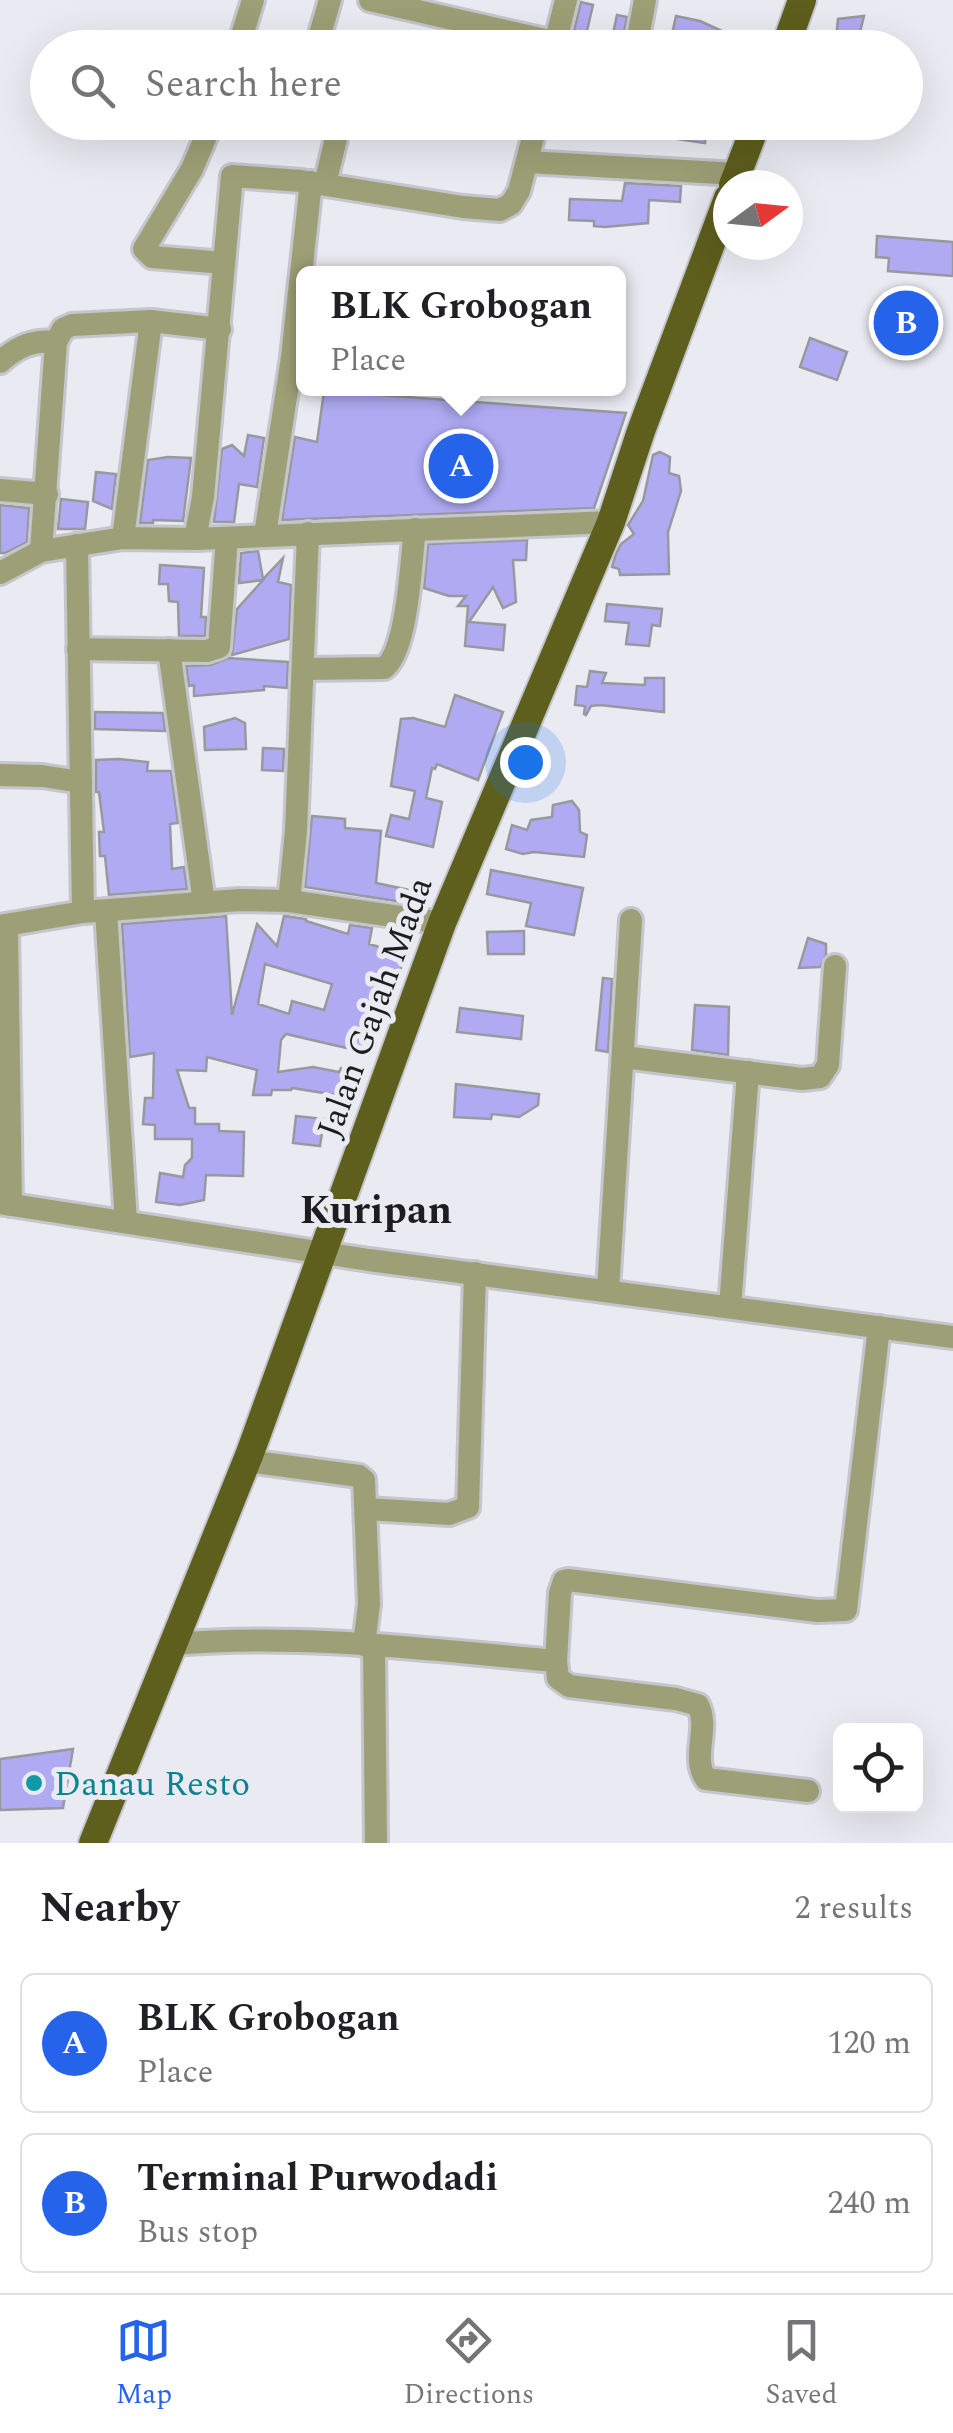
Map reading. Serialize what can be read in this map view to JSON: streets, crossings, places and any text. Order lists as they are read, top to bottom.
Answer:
{
  "streets": {
    "main road": ["Jalan Gajah Mada"]
  },
  "districts": ["Kuripan"],
  "places": ["Danau Resto"],
  "north": "right",
  "page": {
    "search": "Search here",
    "popup": ["BLK Grobogan", "Place"],
    "pins": ["B", "A"],
    "heading": ["Nearby", "2 results"],
    "list": [
      {
        "mark": "A",
        "name": "BLK Grobogan",
        "note": "Place",
        "value": "120 m"
      },
      {
        "mark": "B",
        "name": "Terminal Purwodadi",
        "note": "Bus stop",
        "value": "240 m"
      }
    ],
    "nav": ["Map", "Directions", "Saved"]
  }
}
